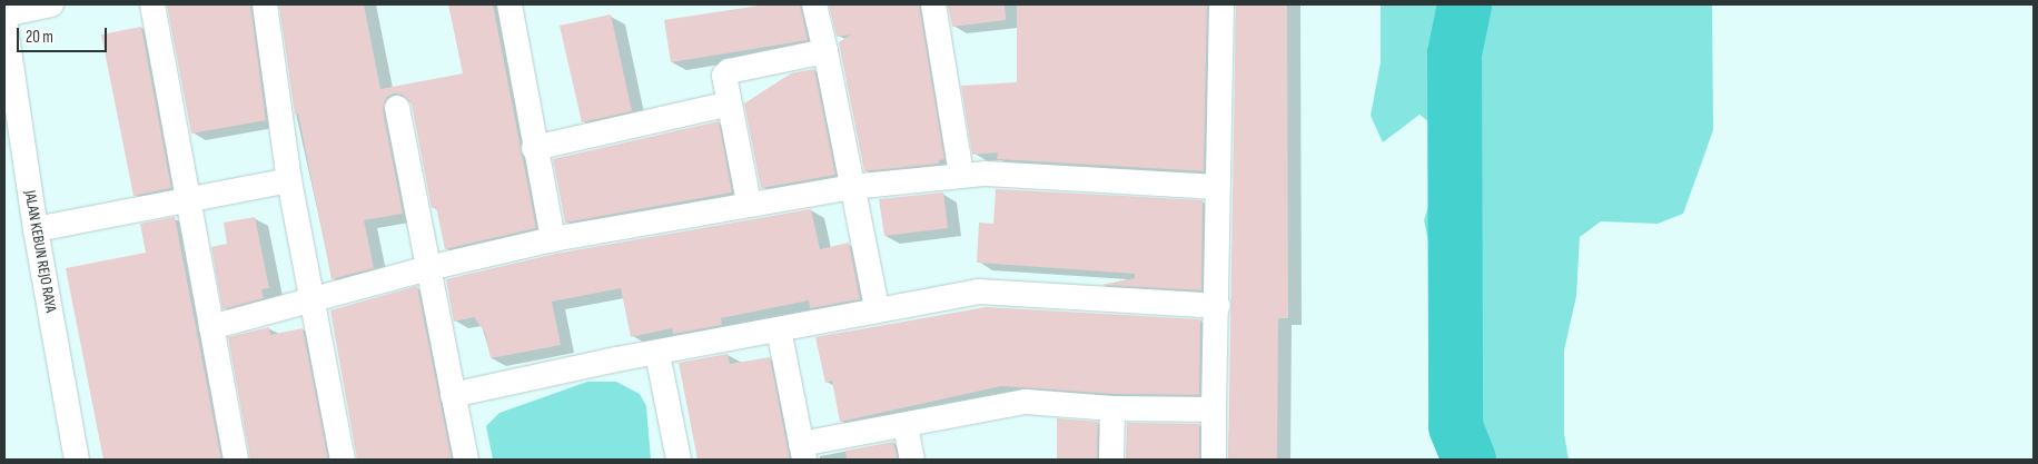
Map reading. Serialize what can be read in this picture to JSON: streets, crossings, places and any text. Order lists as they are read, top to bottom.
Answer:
{
  "streets": {
    "street": ["JALAN KEBUN REJO RAYA"]
  },
  "scale_bar": "20 m"
}
